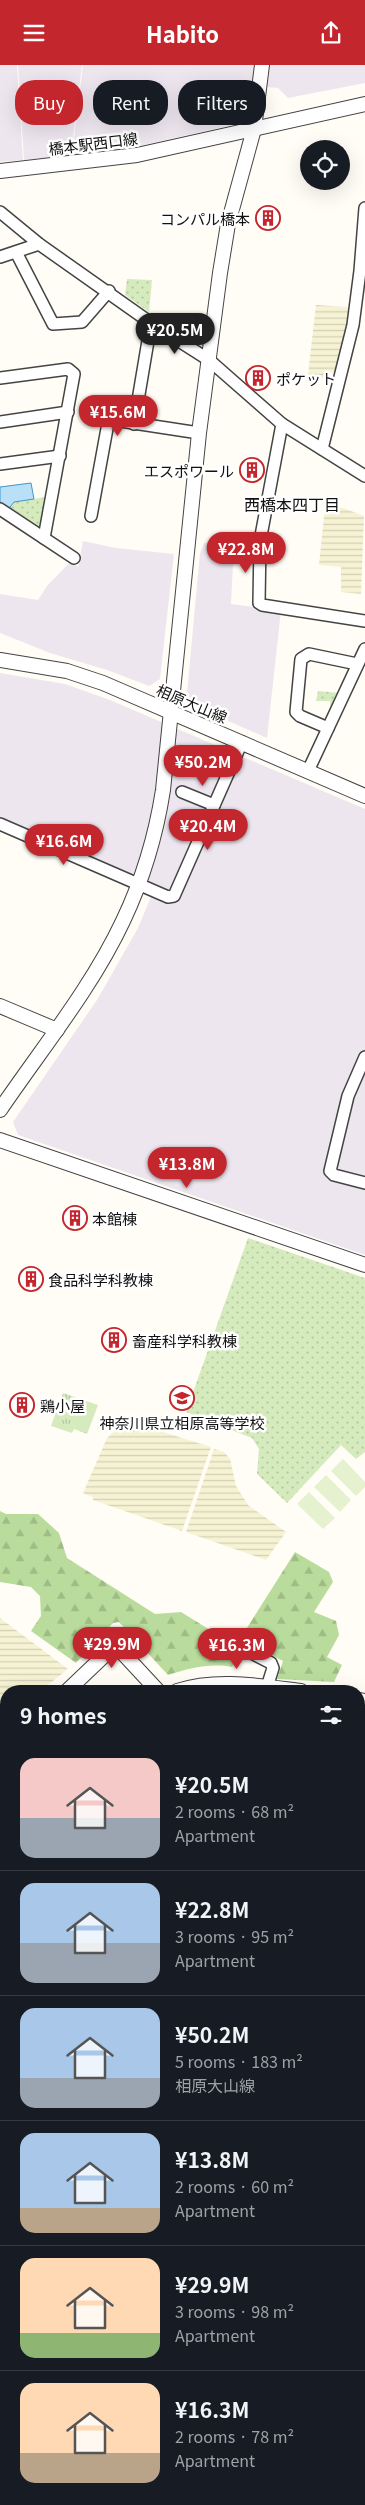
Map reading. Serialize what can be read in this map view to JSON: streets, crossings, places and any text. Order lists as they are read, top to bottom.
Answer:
{
  "streets": {
    "street": ["橋本駅西口線", "相原大山線"]
  },
  "districts": ["西橋本四丁目"],
  "places": {
    "building": [
      "コンパル橋本",
      "ポケット",
      "エスポワール",
      "本館棟",
      "食品科学科教棟",
      "畜産科学科教棟",
      "鶏小屋"
    ],
    "school or university": ["神奈川県立相原高等学校"]
  },
  "page": {
    "header": "Habito",
    "chip": ["Buy", "Rent", "Filters"],
    "price": [
      "¥20.5M",
      "¥15.6M",
      "¥22.8M",
      "¥50.2M",
      "¥20.4M",
      "¥16.6M",
      "¥13.8M",
      "¥29.9M",
      "¥16.3M"
    ],
    "heading": "9 homes",
    "list": [
      {
        "name": "¥20.5M",
        "note": "2 rooms · 68 m² · Apartment"
      },
      {
        "name": "¥22.8M",
        "note": "3 rooms · 95 m² · Apartment"
      },
      {
        "name": "¥50.2M",
        "note": "5 rooms · 183 m² · 相原大山線"
      },
      {
        "name": "¥13.8M",
        "note": "2 rooms · 60 m² · Apartment"
      },
      {
        "name": "¥29.9M",
        "note": "3 rooms · 98 m² · Apartment"
      },
      {
        "name": "¥16.3M",
        "note": "2 rooms · 78 m² · Apartment"
      }
    ]
  }
}
